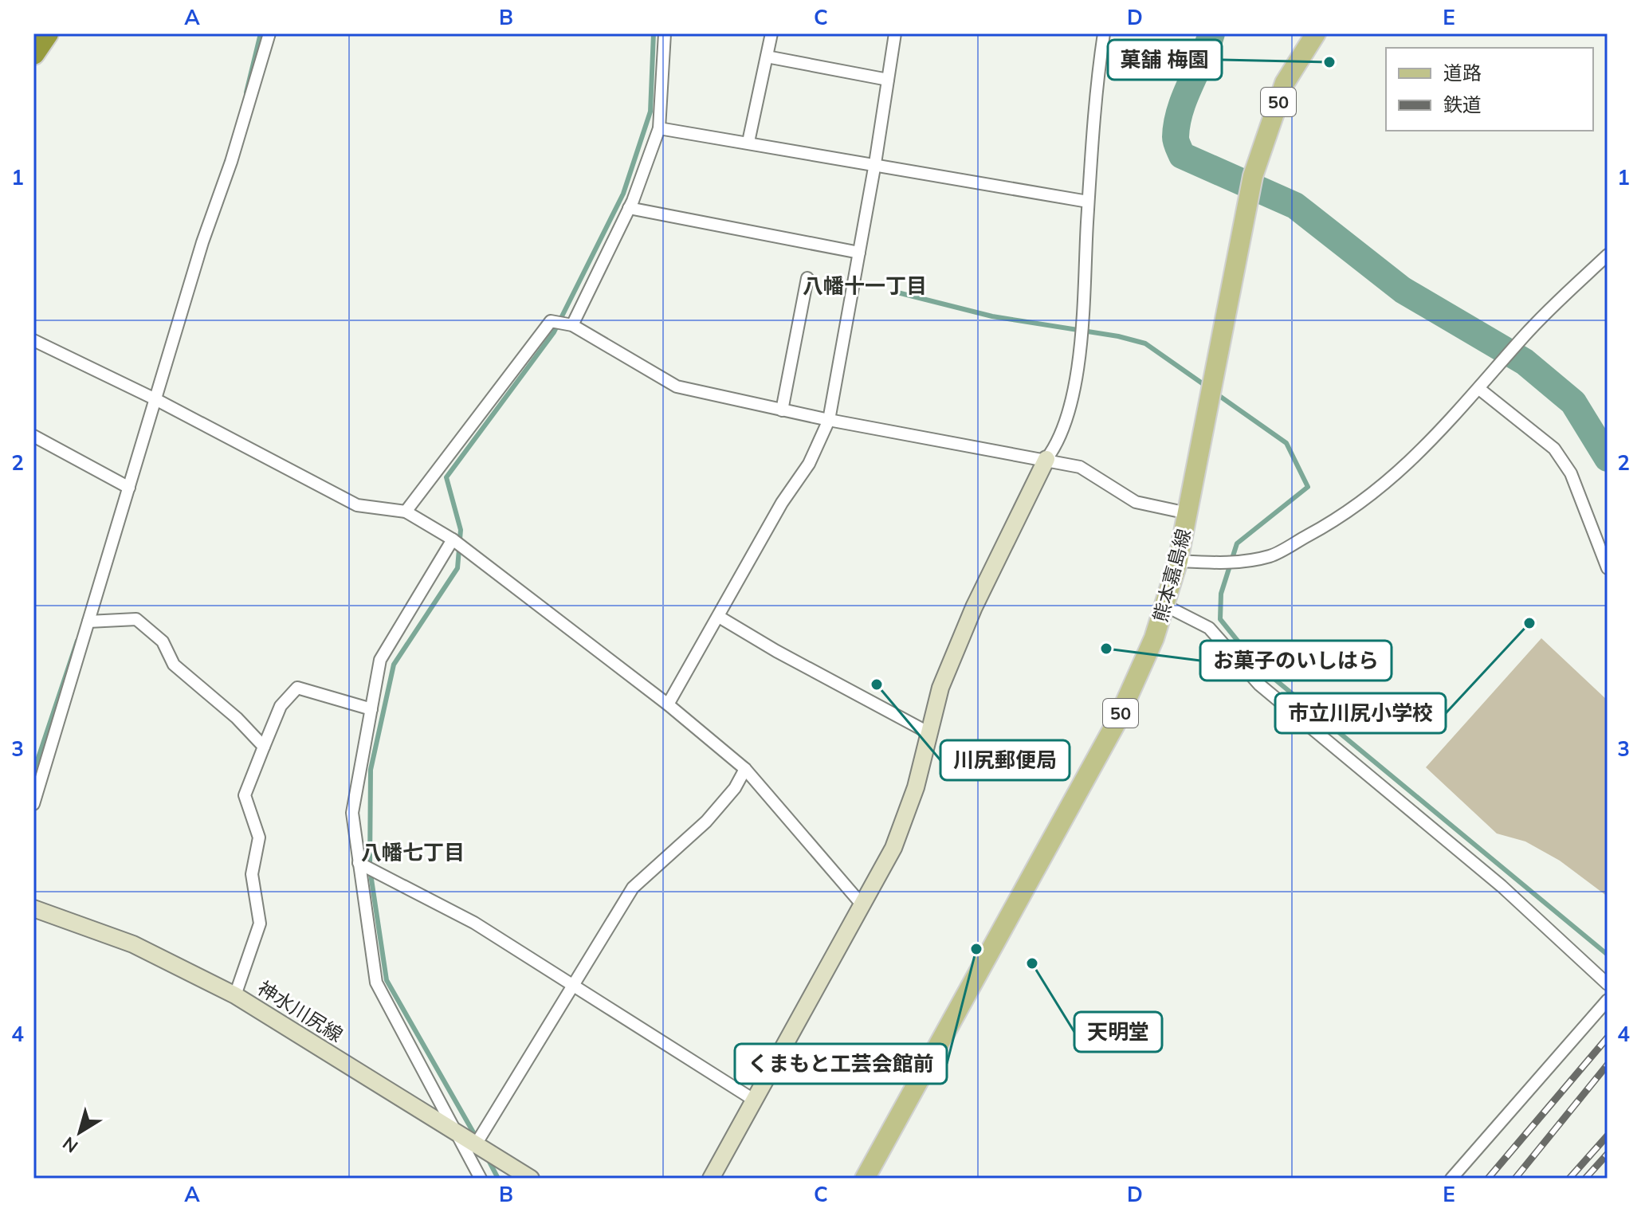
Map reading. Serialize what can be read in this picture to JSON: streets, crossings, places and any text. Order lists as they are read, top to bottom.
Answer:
{
  "streets": {
    "main road": ["50", "熊本嘉島線"],
    "street": ["神水川尻線"]
  },
  "districts": ["八幡十一丁目", "八幡七丁目"],
  "places": [
    "菓舗 梅園",
    "市立川尻小学校",
    "お菓子のいしはら",
    "川尻郵便局",
    "くまもと工芸会館前",
    "天明堂"
  ],
  "legend": ["道路", "鉄道"],
  "north": "bottom left",
  "grid": {
    "columns": [
      "A",
      "B",
      "C",
      "D",
      "E"
    ],
    "rows": [
      "1",
      "2",
      "3",
      "4"
    ]
  }
}
